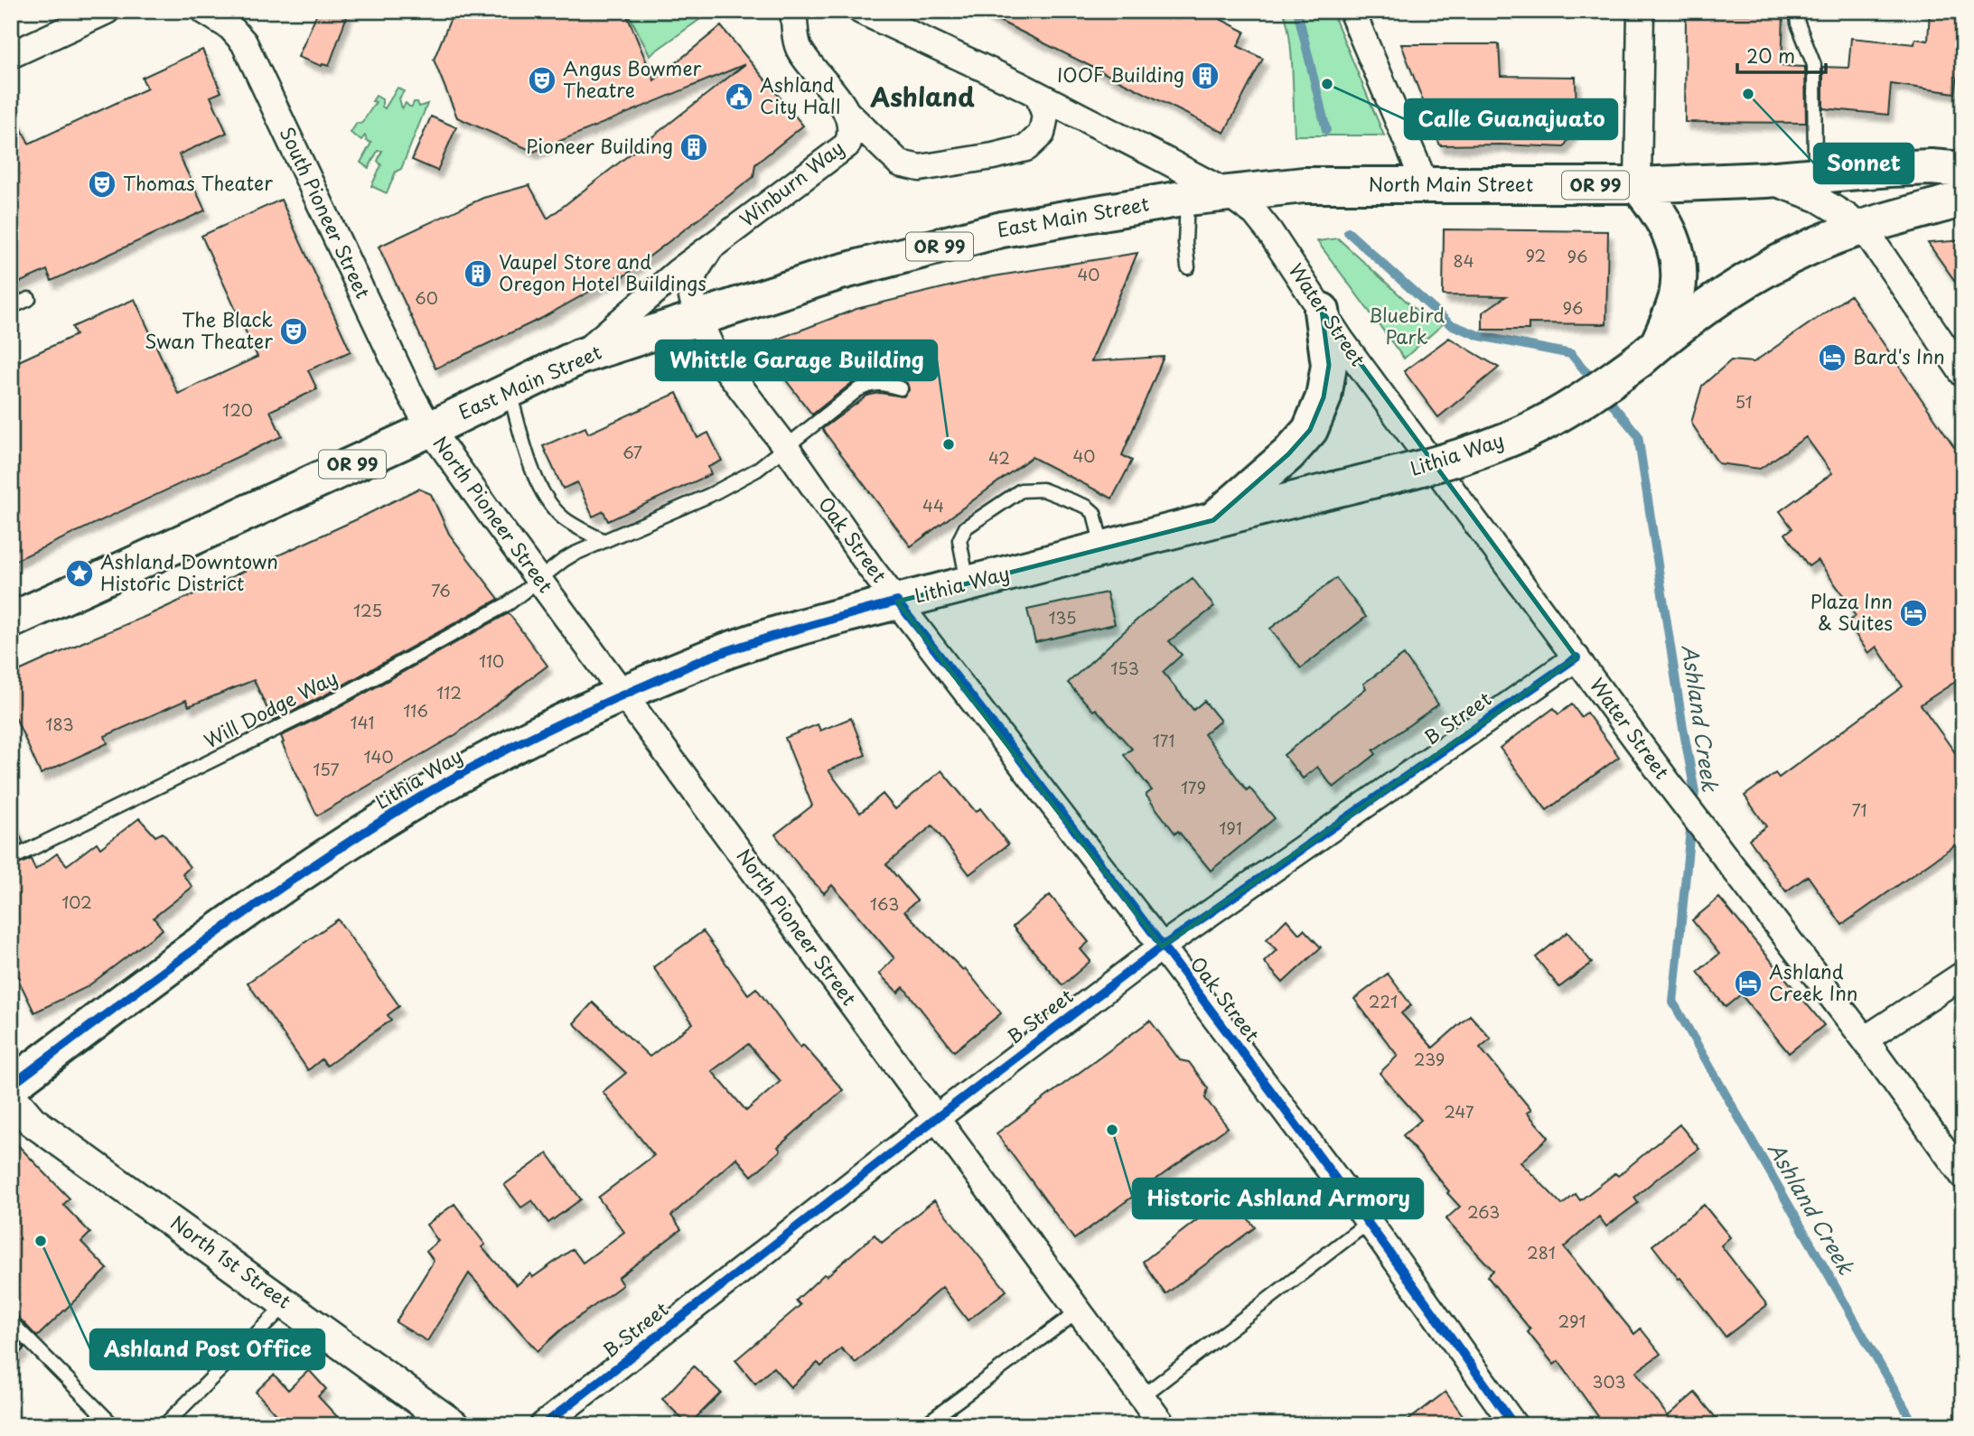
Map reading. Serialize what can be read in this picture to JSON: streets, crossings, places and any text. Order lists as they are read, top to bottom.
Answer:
{
  "streets": {
    "main road": [
      "North Main Street",
      "OR 99",
      "East Main Street",
      "Lithia Way"
    ],
    "street": [
      "Winburn Way",
      "South Pioneer Street",
      "Water Street",
      "North Pioneer Street",
      "Oak Street",
      "B Street",
      "North 1st Street"
    ],
    "lane": ["Will Dodge Way"]
  },
  "crossings": [
    ["Winburn Way", "East Main Street"],
    ["Winburn Way", "Oak Street"],
    ["North Main Street", "East Main Street"],
    ["North Main Street", "Water Street"],
    ["South Pioneer Street", "East Main Street"],
    ["South Pioneer Street", "North Pioneer Street"],
    ["East Main Street", "Water Street"],
    ["East Main Street", "North Pioneer Street"],
    ["East Main Street", "Oak Street"],
    ["Water Street", "B Street"],
    ["Lithia Way", "North Pioneer Street"],
    ["Lithia Way", "Oak Street"],
    ["North Pioneer Street", "Will Dodge Way"],
    ["North Pioneer Street", "B Street"],
    ["Oak Street", "Will Dodge Way"],
    ["Oak Street", "B Street"]
  ],
  "districts": ["Ashland"],
  "water": ["Ashland Creek"],
  "parks": ["Bluebird Park"],
  "places": {
    "building": ["IOOF Building", "Pioneer Building", "Vaupel Store and Oregon Hotel Buildings"],
    "theatre": ["Angus Bowmer Theatre", "Thomas Theater", "The Black Swan Theater"],
    "other": [
      "Calle Guanajuato",
      "Sonnet",
      "Whittle Garage Building",
      "Historic Ashland Armory",
      "Ashland Post Office"
    ],
    "public building": ["Ashland City Hall"],
    "hotel": ["Bard's Inn", "Plaza Inn & Suites", "Ashland Creek Inn"],
    "place": ["Ashland Downtown Historic District"]
  },
  "house_numbers": [
    "92",
    "96",
    "84",
    "40",
    "60",
    "96",
    "51",
    "120",
    "67",
    "40",
    "42",
    "44",
    "76",
    "125",
    "135",
    "110",
    "153",
    "112",
    "116",
    "141",
    "183",
    "171",
    "140",
    "157",
    "179",
    "71",
    "191",
    "102",
    "163",
    "221",
    "239",
    "247",
    "263",
    "281",
    "291",
    "303"
  ],
  "scale_bar": "20 m"
}
